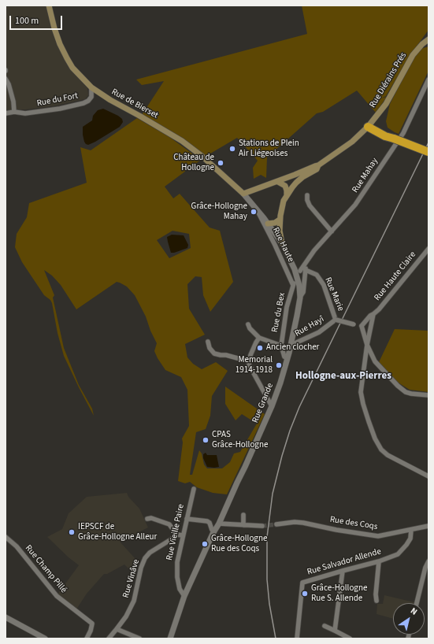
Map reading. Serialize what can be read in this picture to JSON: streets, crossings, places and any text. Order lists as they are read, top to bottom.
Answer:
{
  "streets": {
    "main road": ["Rue Diérains Prés", "Rue de Bierset"],
    "street": [
      "Rue du Fort",
      "Rue Mahay",
      "Rue Haute",
      "Rue Haute Claire",
      "Rue Marie",
      "Rue du Bex",
      "Rue Hayî",
      "Rue Grande",
      "Rue des Coqs",
      "Rue Vieille Paire",
      "Rue Salvador Allende",
      "Rue Champ Pillé",
      "Rue Vinâve"
    ]
  },
  "crossings": [
    ["Rue Diérains Prés", "Rue de Bierset"],
    ["Rue Diérains Prés", "Rue Grande"],
    ["Rue du Fort", "Rue de Bierset"],
    ["Rue de Bierset", "Rue Grande"],
    ["Rue Mahay", "Rue Marie"],
    ["Rue Haute", "Rue du Bex"],
    ["Rue Haute", "Rue Grande"],
    ["Rue Haute Claire", "Rue Hayî"],
    ["Rue Marie", "Rue Hayî"],
    ["Rue Hayî", "Rue Grande"],
    ["Rue Grande", "Rue Vieille Paire"],
    ["Rue des Coqs", "Rue Salvador Allende"],
    ["Rue Vieille Paire", "Rue Vinâve"]
  ],
  "districts": ["Hollogne-aux-Pierres"],
  "places": [
    "Stations de Plein Air Liégeoises",
    "Château de Hollogne",
    "Grâce-Hollogne Mahay",
    "Ancien clocher",
    "Memorial 1914-1918",
    "CPAS Grâce-Hollogne",
    "IEPSCF de Grâce-Hollogne Alleur",
    "Grâce-Hollogne Rue des Coqs",
    "Grâce-Hollogne Rue S. Allende"
  ],
  "scale_bar": "100 m",
  "north": "top right"
}
